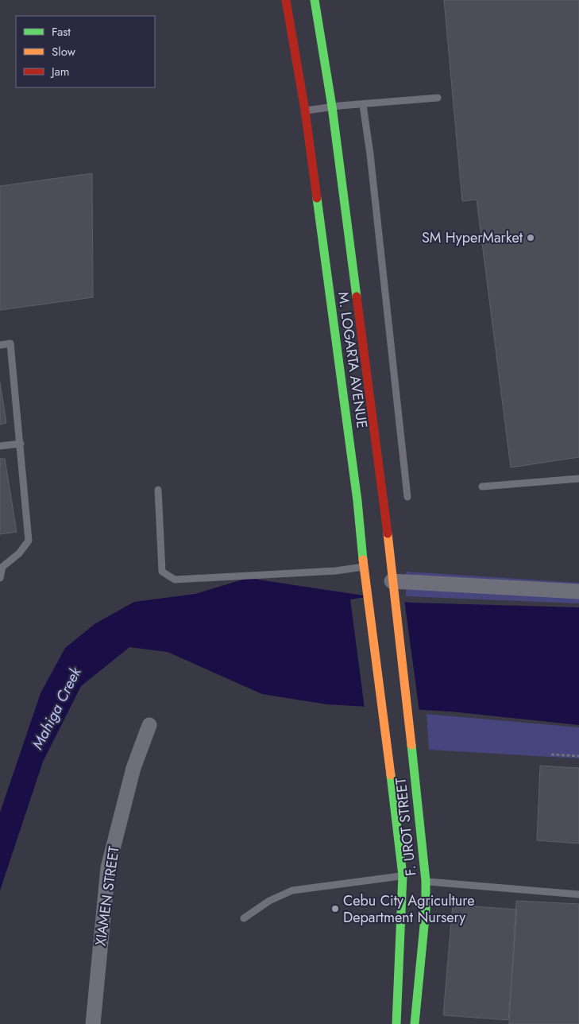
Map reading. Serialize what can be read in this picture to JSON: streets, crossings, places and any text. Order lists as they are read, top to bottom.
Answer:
{
  "streets": {
    "main road": ["M. LOGARTA AVENUE", "F. UROT STREET"],
    "street": ["XIAMEN STREET"]
  },
  "crossings": [
    ["M. LOGARTA AVENUE", "F. UROT STREET"]
  ],
  "water": ["Mahiga Creek"],
  "places": ["SM HyperMarket", "Cebu City Agriculture Department Nursery"],
  "legend": ["Fast", "Slow", "Jam"]
}
